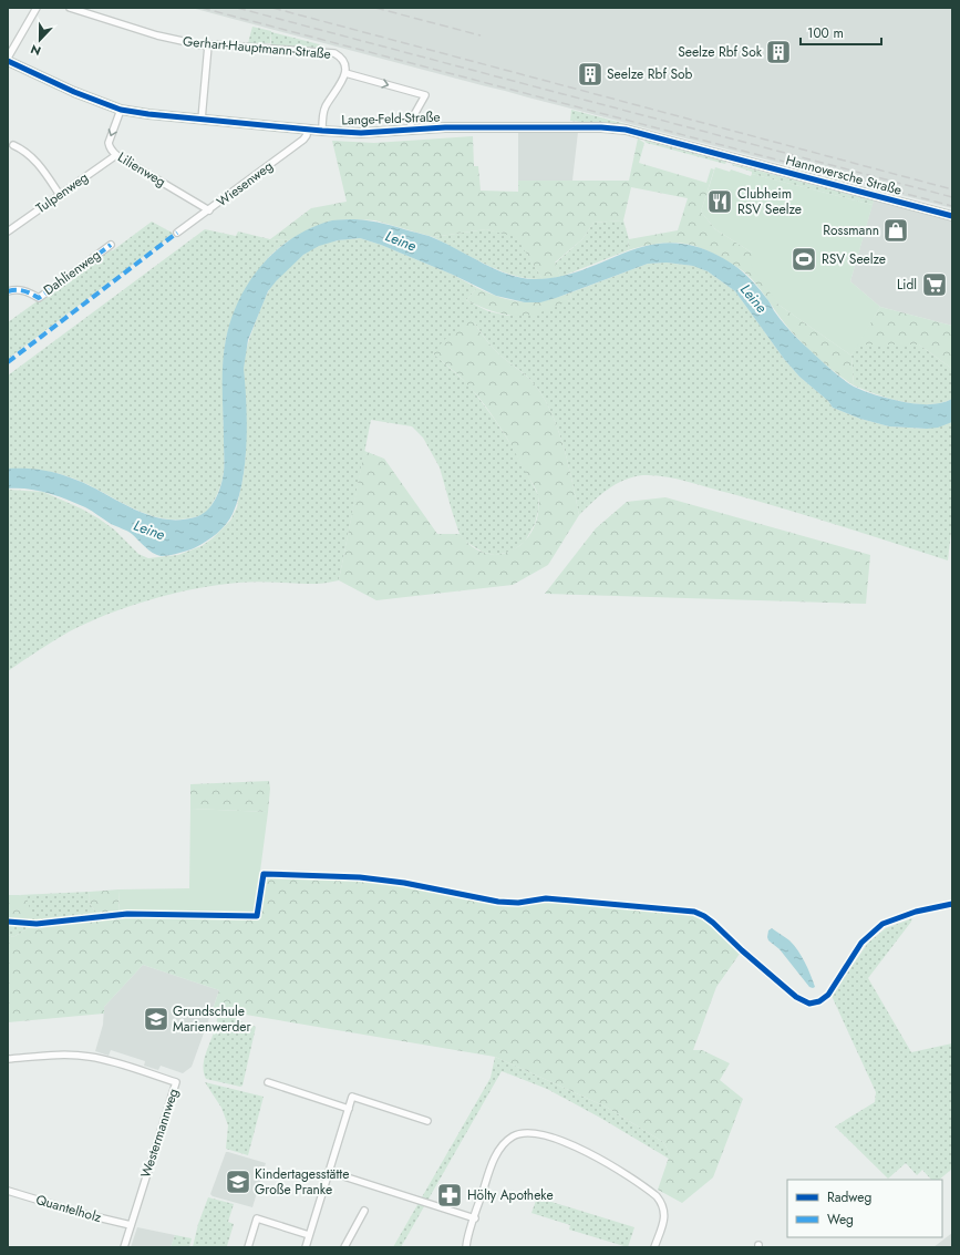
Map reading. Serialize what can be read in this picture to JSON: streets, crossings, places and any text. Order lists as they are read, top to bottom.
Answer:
{
  "streets": {
    "street": [
      "Gerhart-Hauptmann-Straße",
      "Lange-Feld-Straße",
      "Lilienweg",
      "Hannoversche Straße",
      "Wiesenweg",
      "Tulpenweg",
      "Dahlienweg",
      "Westermannweg",
      "Quantelholz"
    ]
  },
  "crossings": [
    ["Gerhart-Hauptmann-Straße", "Lange-Feld-Straße"],
    ["Lange-Feld-Straße", "Lilienweg"],
    ["Lange-Feld-Straße", "Hannoversche Straße"],
    ["Lange-Feld-Straße", "Wiesenweg"],
    ["Lilienweg", "Wiesenweg"],
    ["Lilienweg", "Tulpenweg"],
    ["Westermannweg", "Quantelholz"]
  ],
  "water": ["Leine"],
  "places": {
    "building": ["Seelze Rbf Sok", "Seelze Rbf Sob"],
    "restaurant": ["Clubheim RSV Seelze"],
    "shop": ["Rossmann"],
    "sports": ["RSV Seelze"],
    "supermarket": ["Lidl"],
    "school or university": ["Grundschule Marienwerder", "Kindertagesstätte Große Pranke"],
    "pharmacy": ["Hölty Apotheke"]
  },
  "legend": ["Radweg", "Weg"],
  "scale_bar": "100 m",
  "north": "bottom"
}
